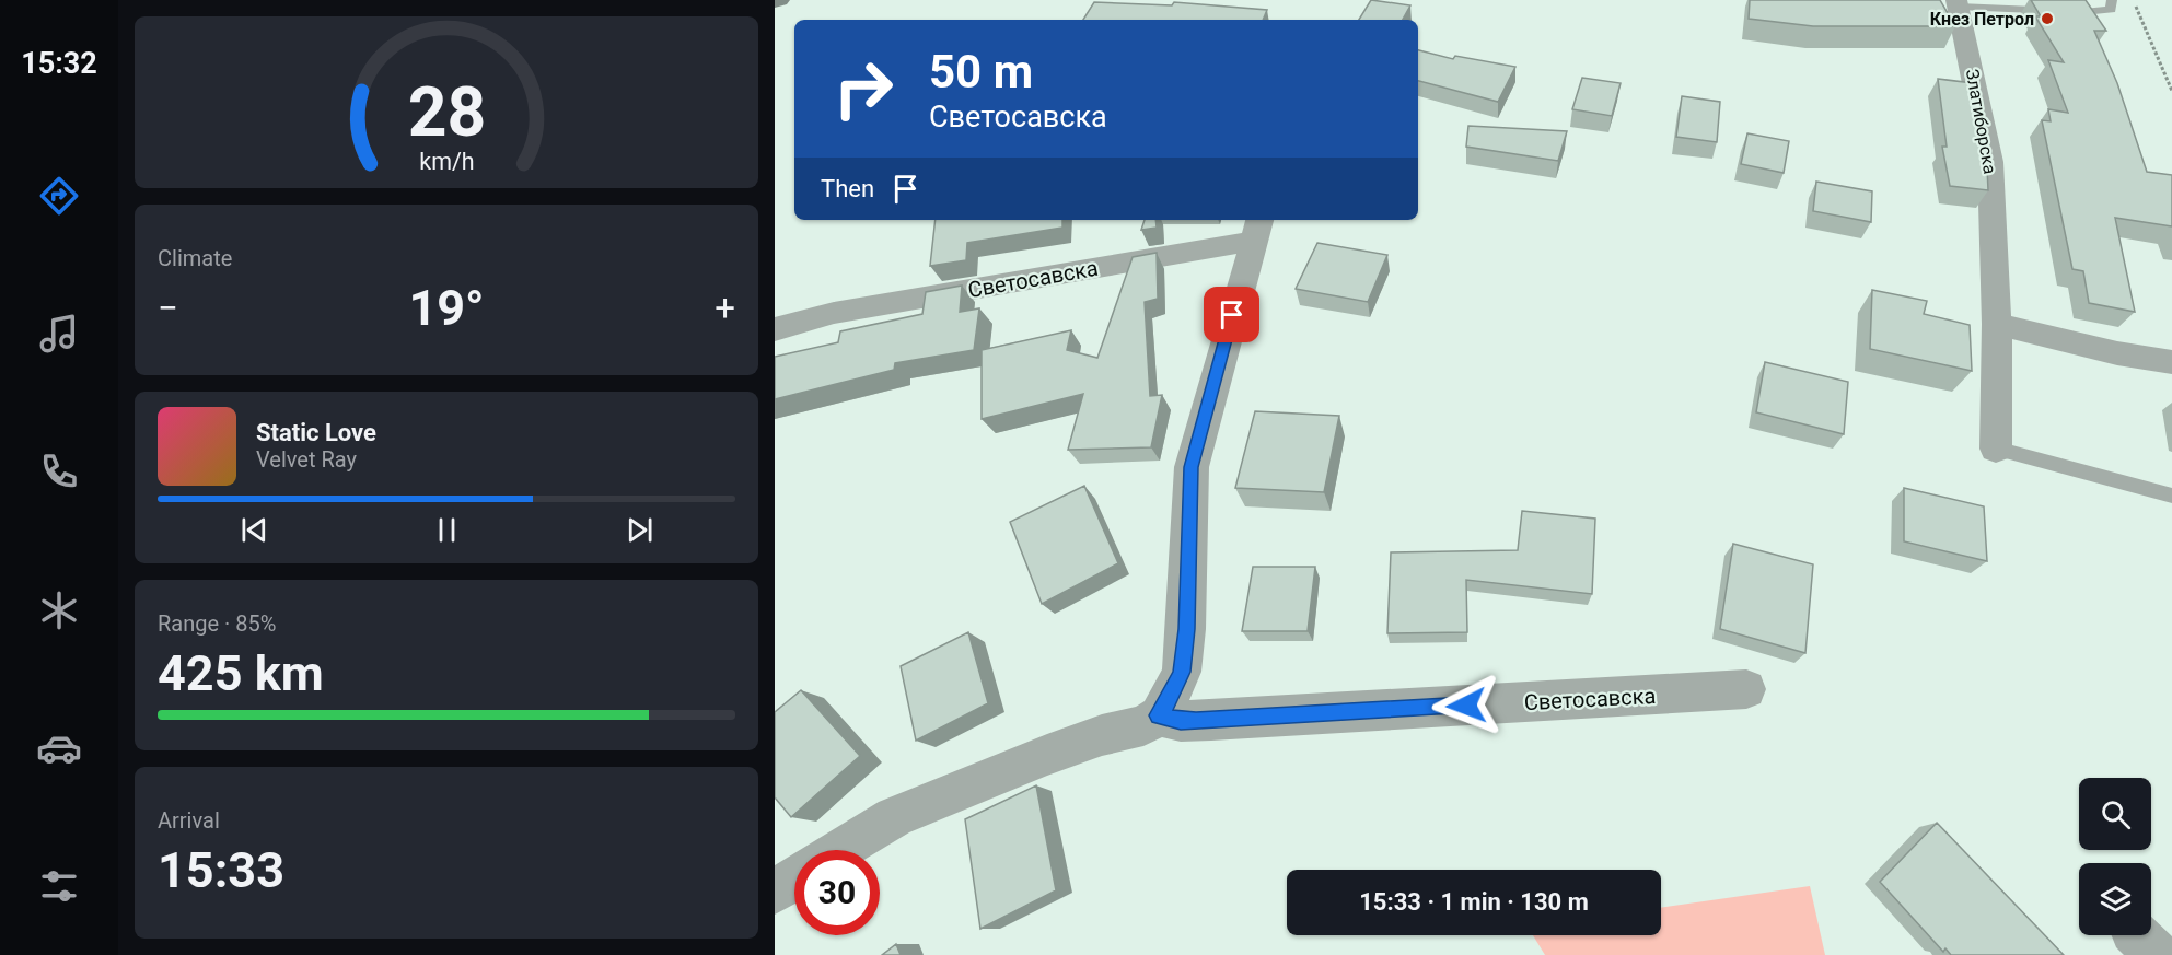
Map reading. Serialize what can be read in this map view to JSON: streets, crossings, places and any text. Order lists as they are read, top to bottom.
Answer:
{
  "streets": {
    "street": ["Златиборска", "Светосавска"]
  },
  "places": ["Кнез Петрол"],
  "page": {
    "tabs": "15:32",
    "turn": ["50 m", "Светосавска"],
    "then": "Then",
    "tile": [
      "Climate",
      ["Range · 85%", "425 km"],
      ["Arrival", "15:33"]
    ],
    "heat": ["−", "19°", "+"],
    "song": ["Static Love", "Velvet Ray"],
    "limit": "30",
    "trip": "15:33 · 1 min · 130 m",
    "gauge": ["28", "km/h"]
  }
}
